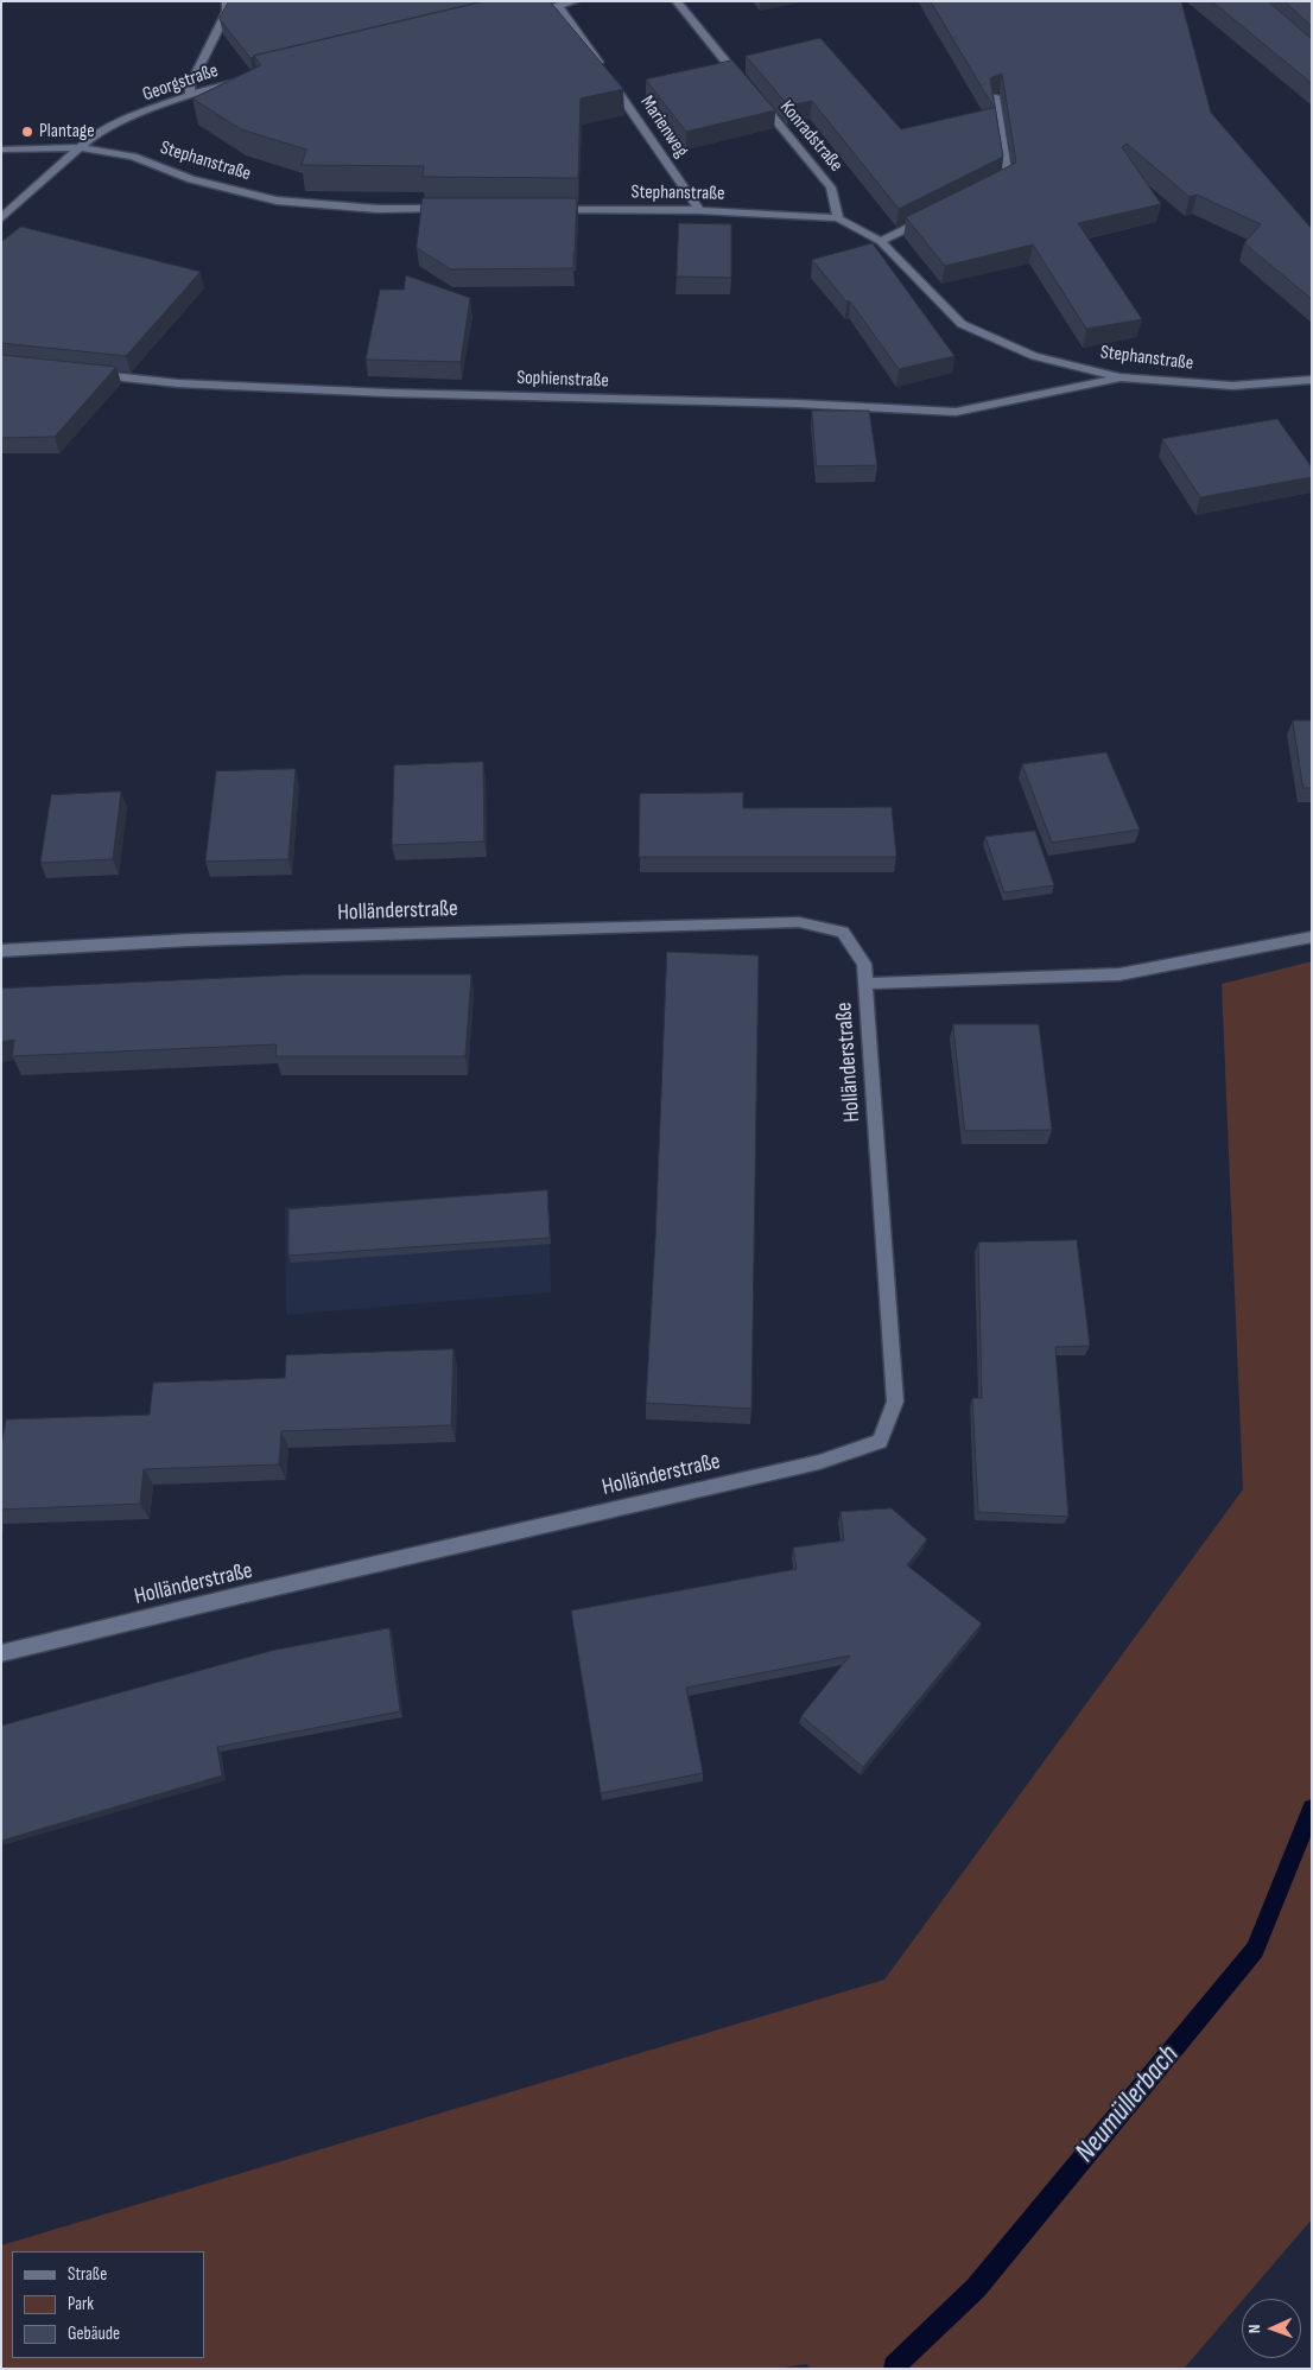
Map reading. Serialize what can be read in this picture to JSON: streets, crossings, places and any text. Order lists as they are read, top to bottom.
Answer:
{
  "streets": {
    "street": [
      "Georgstraße",
      "Marienweg",
      "Konradstraße",
      "Stephanstraße",
      "Sophienstraße",
      "Holländerstraße"
    ]
  },
  "crossings": [
    ["Georgstraße", "Stephanstraße"],
    ["Marienweg", "Stephanstraße"],
    ["Konradstraße", "Stephanstraße"],
    ["Stephanstraße", "Sophienstraße"]
  ],
  "water": ["Neumüllerbach"],
  "places": ["Plantage"],
  "legend": ["Straße", "Park", "Gebäude"],
  "north": "left"
}
